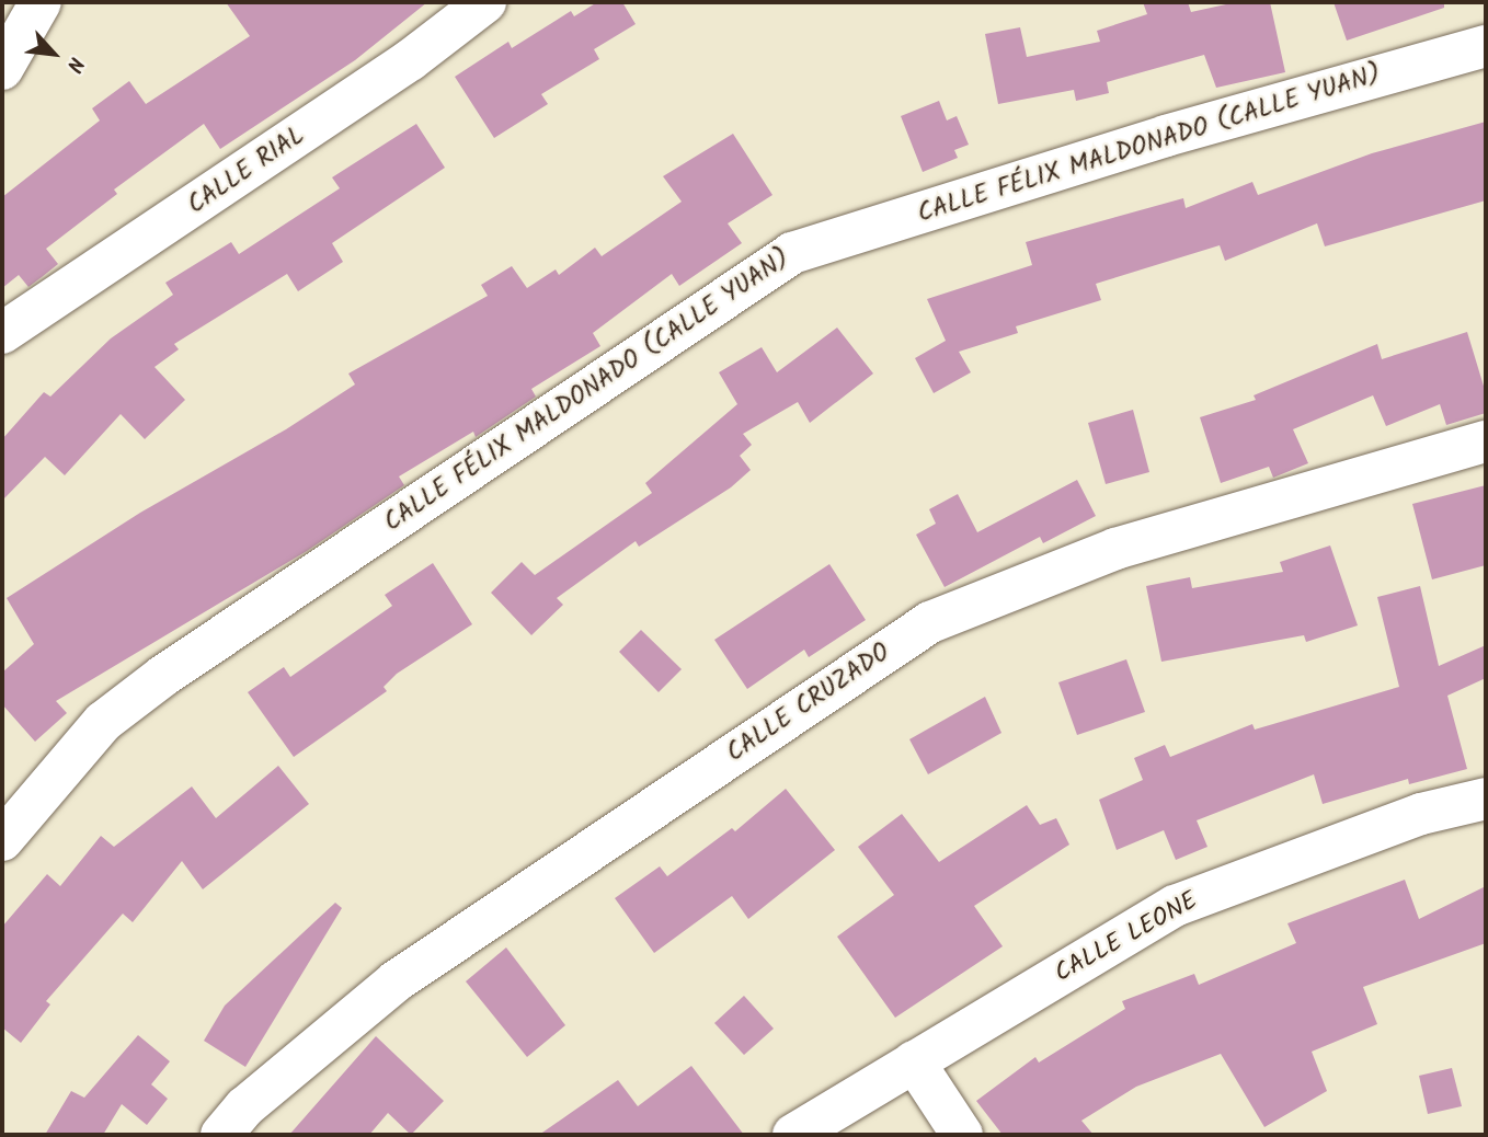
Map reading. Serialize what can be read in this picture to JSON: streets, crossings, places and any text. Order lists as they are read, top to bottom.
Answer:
{
  "streets": {
    "street": [
      "CALLE FÉLIX MALDONADO (CALLE YUAN)",
      "CALLE RIAL",
      "CALLE CRUZADO",
      "CALLE LEONE"
    ]
  },
  "north": "bottom right"
}
